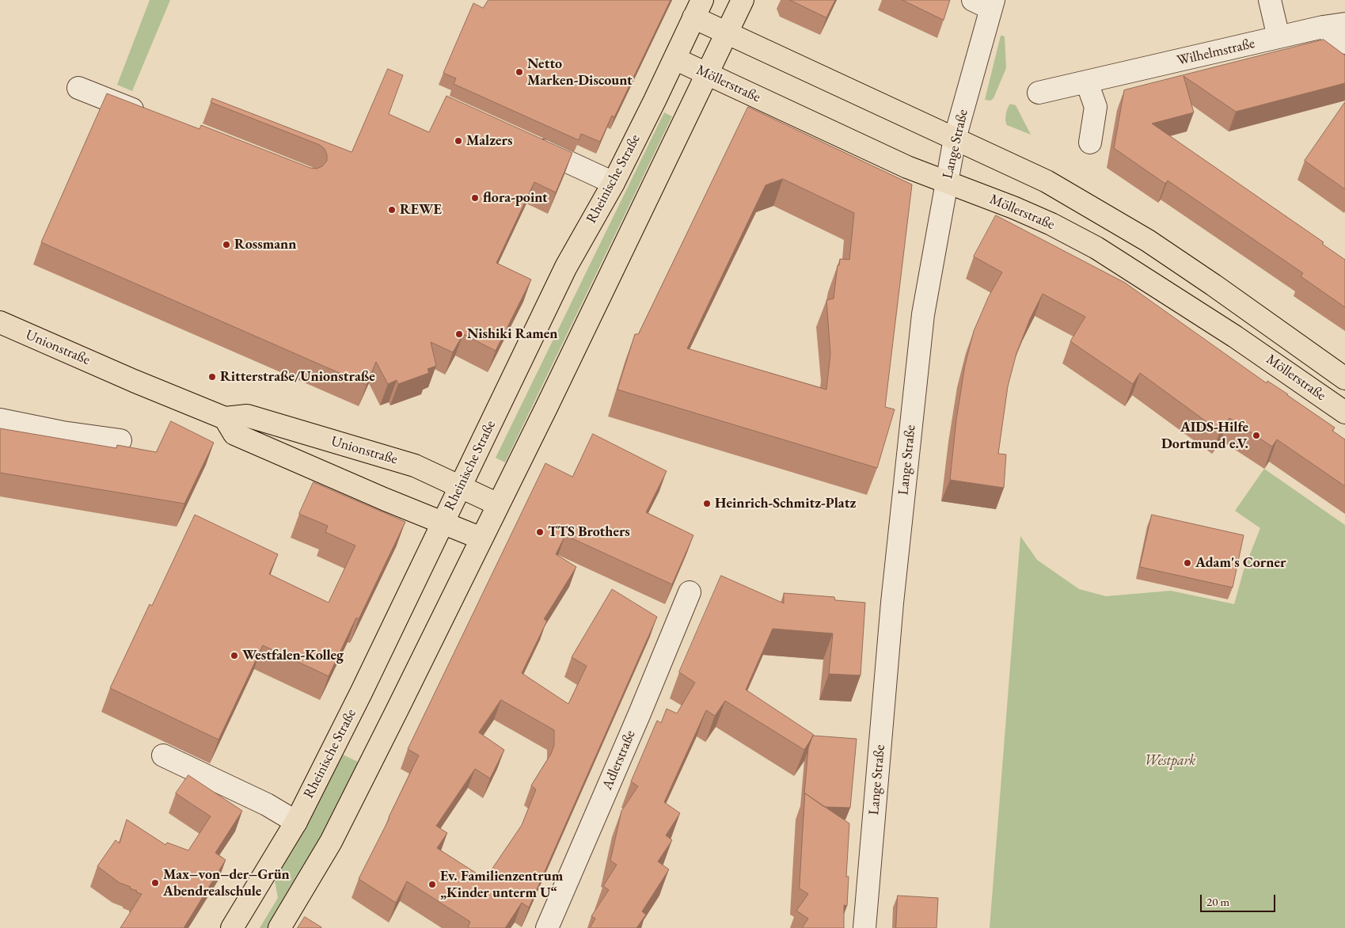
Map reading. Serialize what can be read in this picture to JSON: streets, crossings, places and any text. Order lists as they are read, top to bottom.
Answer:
{
  "streets": {
    "main road": ["Möllerstraße", "Rheinische Straße", "Unionstraße"],
    "street": ["Wilhelmstraße", "Lange Straße", "Adlerstraße"]
  },
  "crossings": [
    ["Möllerstraße", "Lange Straße"],
    ["Möllerstraße", "Rheinische Straße"],
    ["Rheinische Straße", "Unionstraße"]
  ],
  "parks": ["Westpark"],
  "places": [
    "Netto Marken-Discount",
    "Malzers",
    "flora-point",
    "REWE",
    "Rossmann",
    "Nishiki Ramen",
    "Ritterstraße/Unionstraße",
    "AIDS-Hilfe Dortmund e.V.",
    "Heinrich-Schmitz-Platz",
    "TTS Brothers",
    "Adam's Corner",
    "Westfalen-Kolleg",
    "Max–von–der–Grün Abendrealschule",
    "Ev. Familienzentrum „Kinder unterm U“"
  ],
  "scale_bar": "20 m"
}
